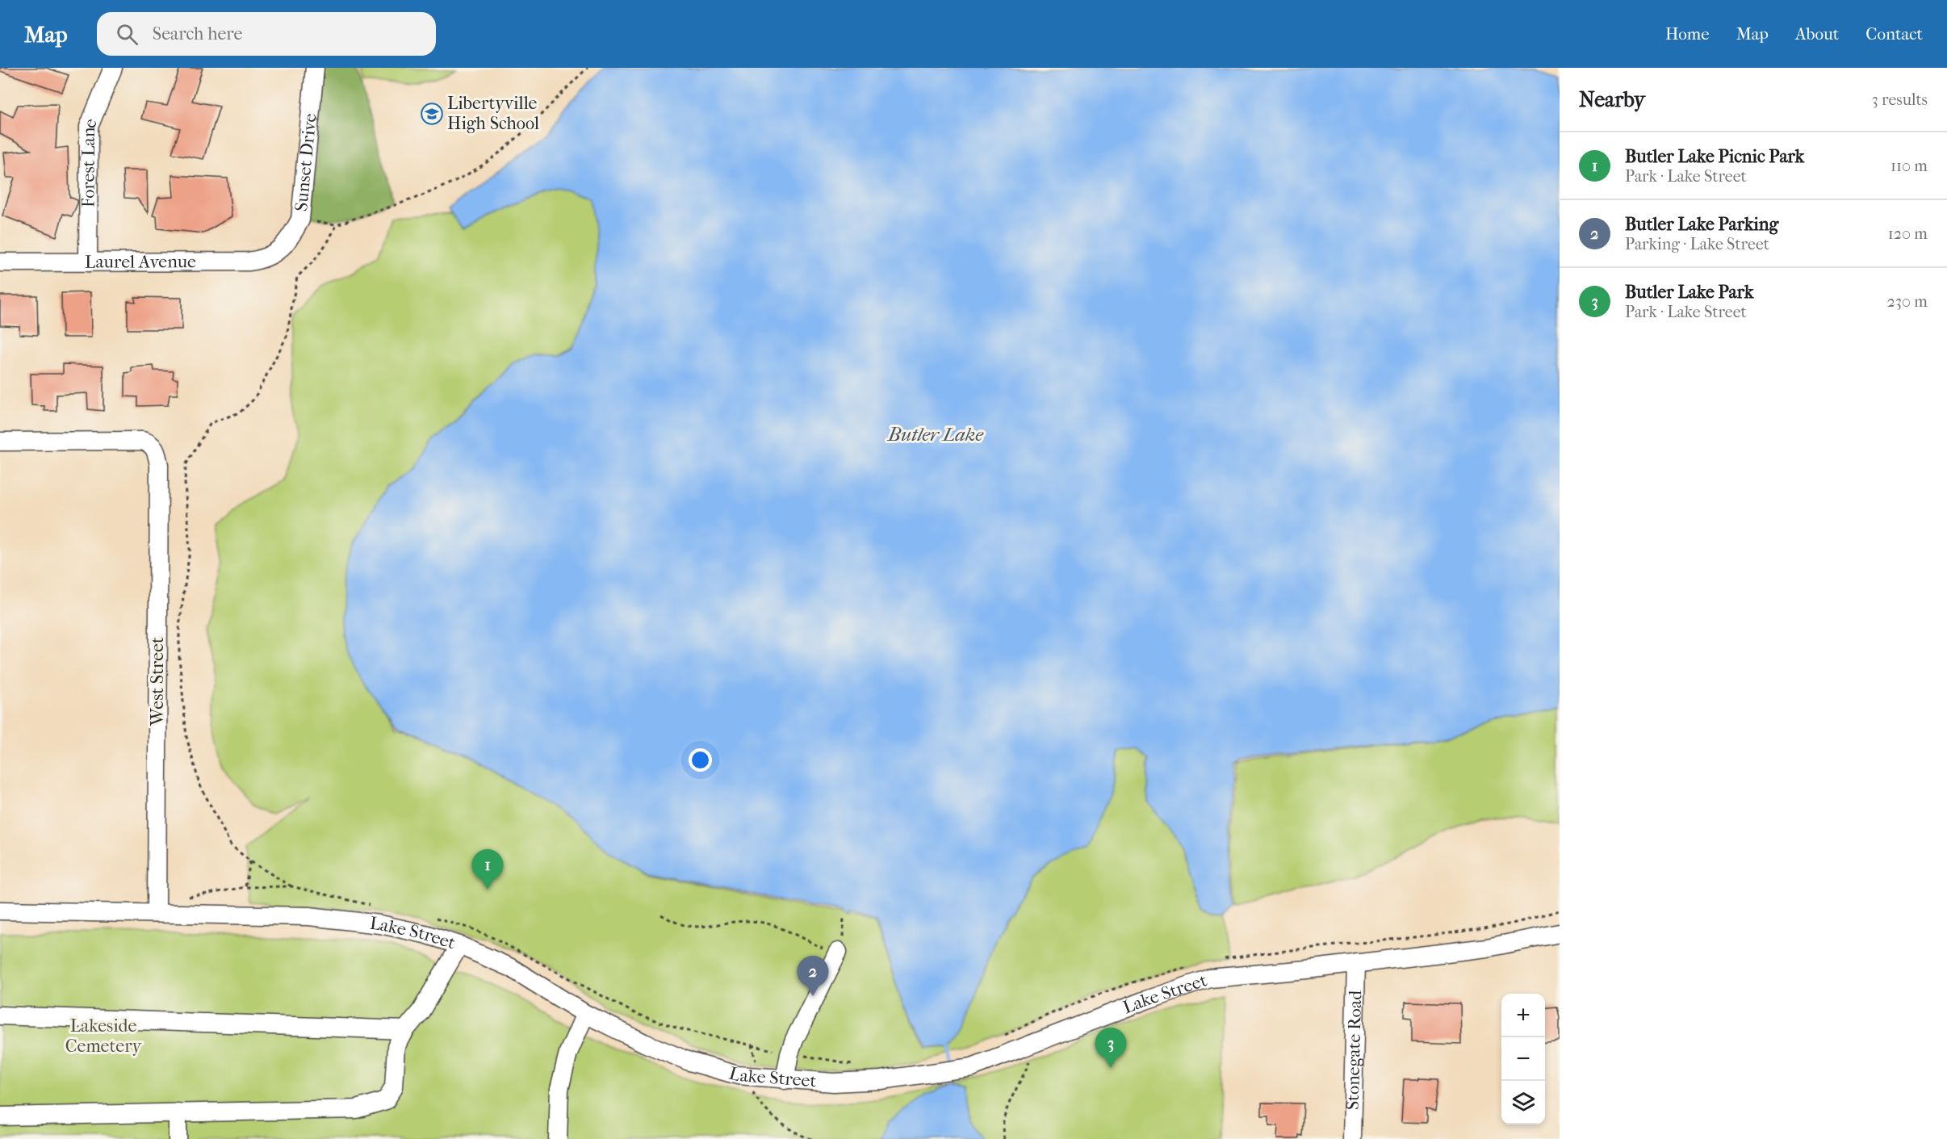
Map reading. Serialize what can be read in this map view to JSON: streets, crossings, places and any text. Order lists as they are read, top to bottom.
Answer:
{
  "streets": {
    "street": [
      "Sunset Drive",
      "Forest Lane",
      "Laurel Avenue",
      "West Street",
      "Lake Street",
      "Stonegate Road"
    ]
  },
  "crossings": [
    ["Sunset Drive", "Laurel Avenue"],
    ["Forest Lane", "Laurel Avenue"],
    ["West Street", "Lake Street"],
    ["Lake Street", "Stonegate Road"]
  ],
  "water": ["Butler Lake"],
  "parks": ["Lakeside Cemetery"],
  "places": {
    "school or university": ["Libertyville High School"]
  },
  "page": {
    "header": "Map",
    "search": "Search here",
    "nav": [
      "Home",
      "Map",
      "About",
      "Contact"
    ],
    "heading": ["Nearby", "3 results"],
    "list": [
      {
        "mark": "1",
        "name": "Butler Lake Picnic Park",
        "note": "Park · Lake Street",
        "value": "110 m"
      },
      {
        "mark": "2",
        "name": "Butler Lake Parking",
        "note": "Parking · Lake Street",
        "value": "120 m"
      },
      {
        "mark": "3",
        "name": "Butler Lake Park",
        "note": "Park · Lake Street",
        "value": "230 m"
      }
    ],
    "pins": ["1", "2", "3"],
    "map_buttons": ["+", "−"]
  }
}
